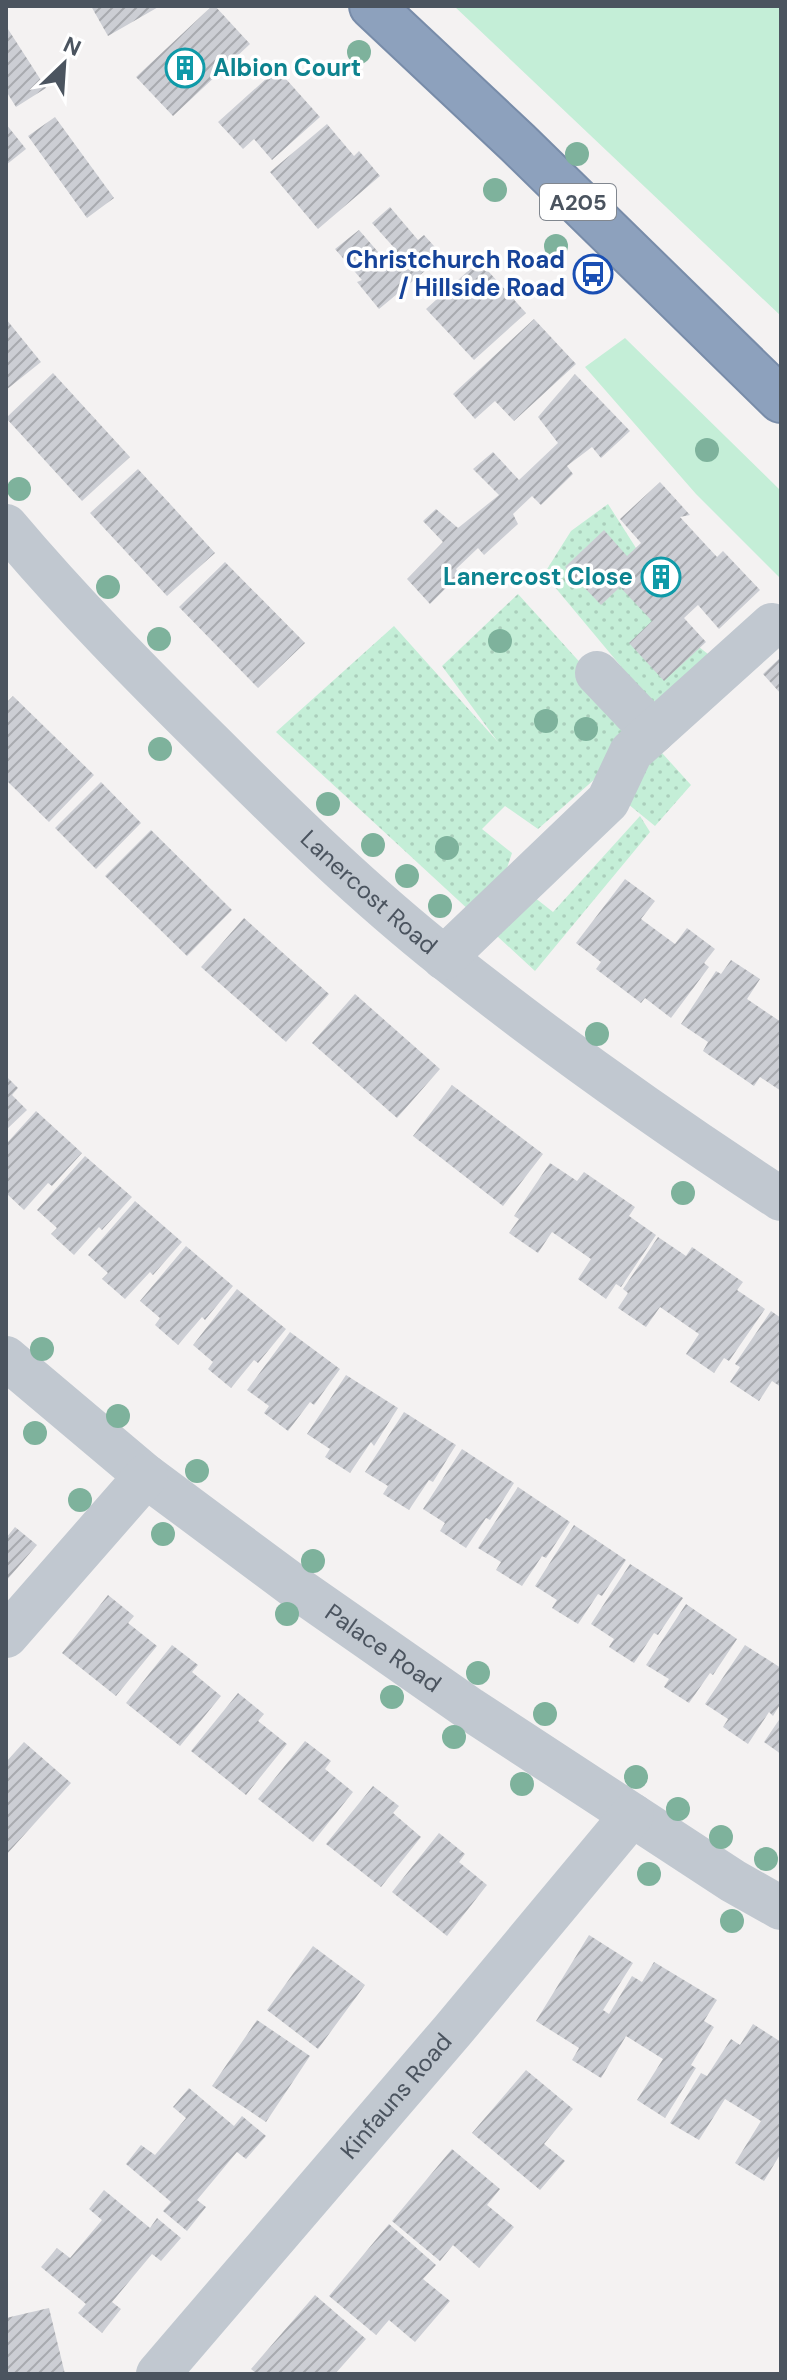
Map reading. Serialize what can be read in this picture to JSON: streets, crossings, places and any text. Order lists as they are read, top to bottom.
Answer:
{
  "streets": {
    "highway": ["A205"],
    "street": ["Lanercost Road", "Palace Road", "Kinfauns Road"]
  },
  "crossings": [
    ["Palace Road", "Kinfauns Road"]
  ],
  "places": {
    "building": ["Albion Court", "Lanercost Close"],
    "bus stop": ["Christchurch Road / Hillside Road"]
  },
  "north": "top right"
}
